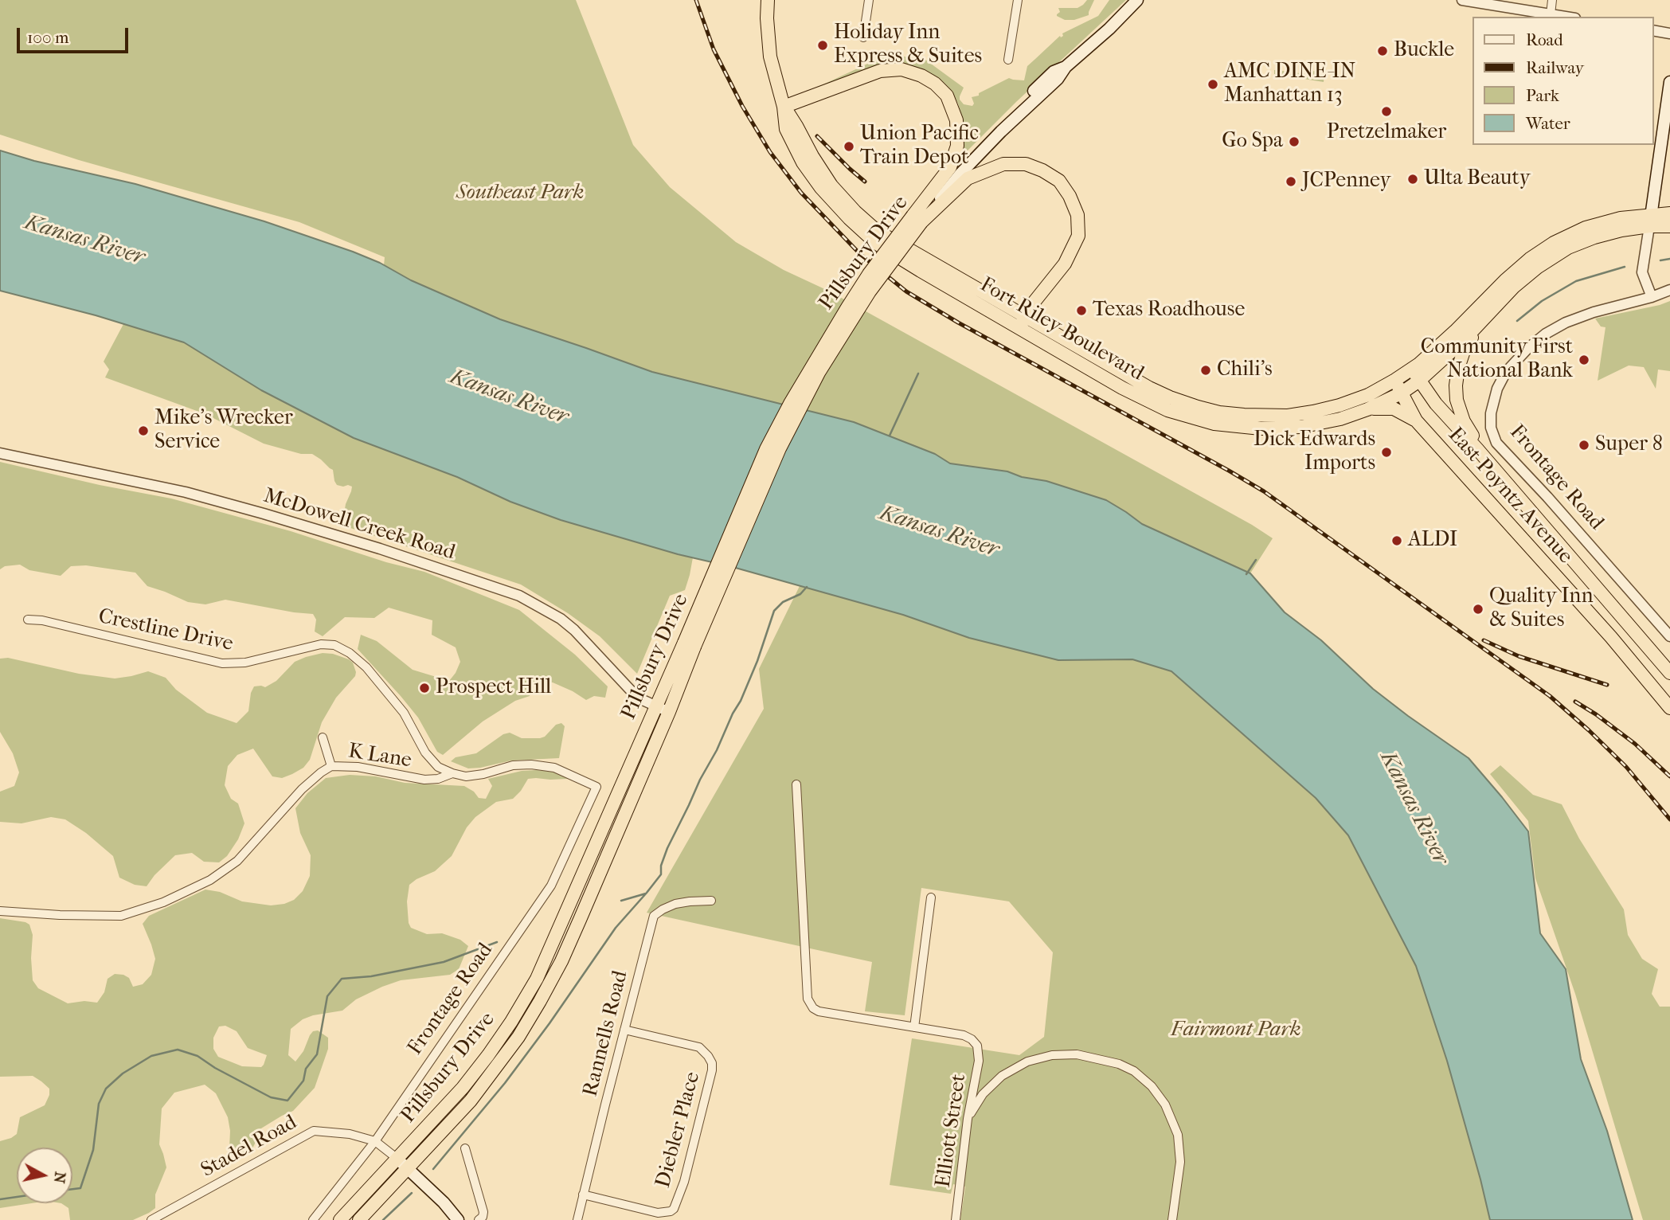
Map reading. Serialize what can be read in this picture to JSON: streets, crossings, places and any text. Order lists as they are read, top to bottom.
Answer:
{
  "streets": {
    "highway": ["Pillsbury Drive", "Fort Riley Boulevard", "East Poyntz Avenue"],
    "street": [
      "Frontage Road",
      "McDowell Creek Road",
      "Crestline Drive",
      "K Lane",
      "Rannells Road",
      "Diebler Place",
      "Elliott Street",
      "Stadel Road"
    ]
  },
  "crossings": [
    ["Pillsbury Drive", "McDowell Creek Road"],
    ["Pillsbury Drive", "Stadel Road"],
    ["Fort Riley Boulevard", "East Poyntz Avenue"],
    ["Frontage Road", "Crestline Drive"],
    ["Frontage Road", "K Lane"],
    ["Frontage Road", "Stadel Road"],
    ["Crestline Drive", "K Lane"],
    ["Rannells Road", "Diebler Place"]
  ],
  "water": ["Kansas River"],
  "parks": ["Southeast Park", "Fairmont Park"],
  "places": [
    "Holiday Inn Express & Suites",
    "Buckle",
    "AMC DINE-IN Manhattan 13",
    "Pretzelmaker",
    "Go Spa",
    "Union Pacific Train Depot",
    "Ulta Beauty",
    "JCPenney",
    "Texas Roadhouse",
    "Community First National Bank",
    "Chili's",
    "Mike's Wrecker Service",
    "Super 8",
    "Dick Edwards Imports",
    "ALDI",
    "Quality Inn & Suites",
    "Prospect Hill"
  ],
  "legend": [
    "Road",
    "Railway",
    "Park",
    "Water"
  ],
  "scale_bar": "100 m",
  "north": "right"
}
